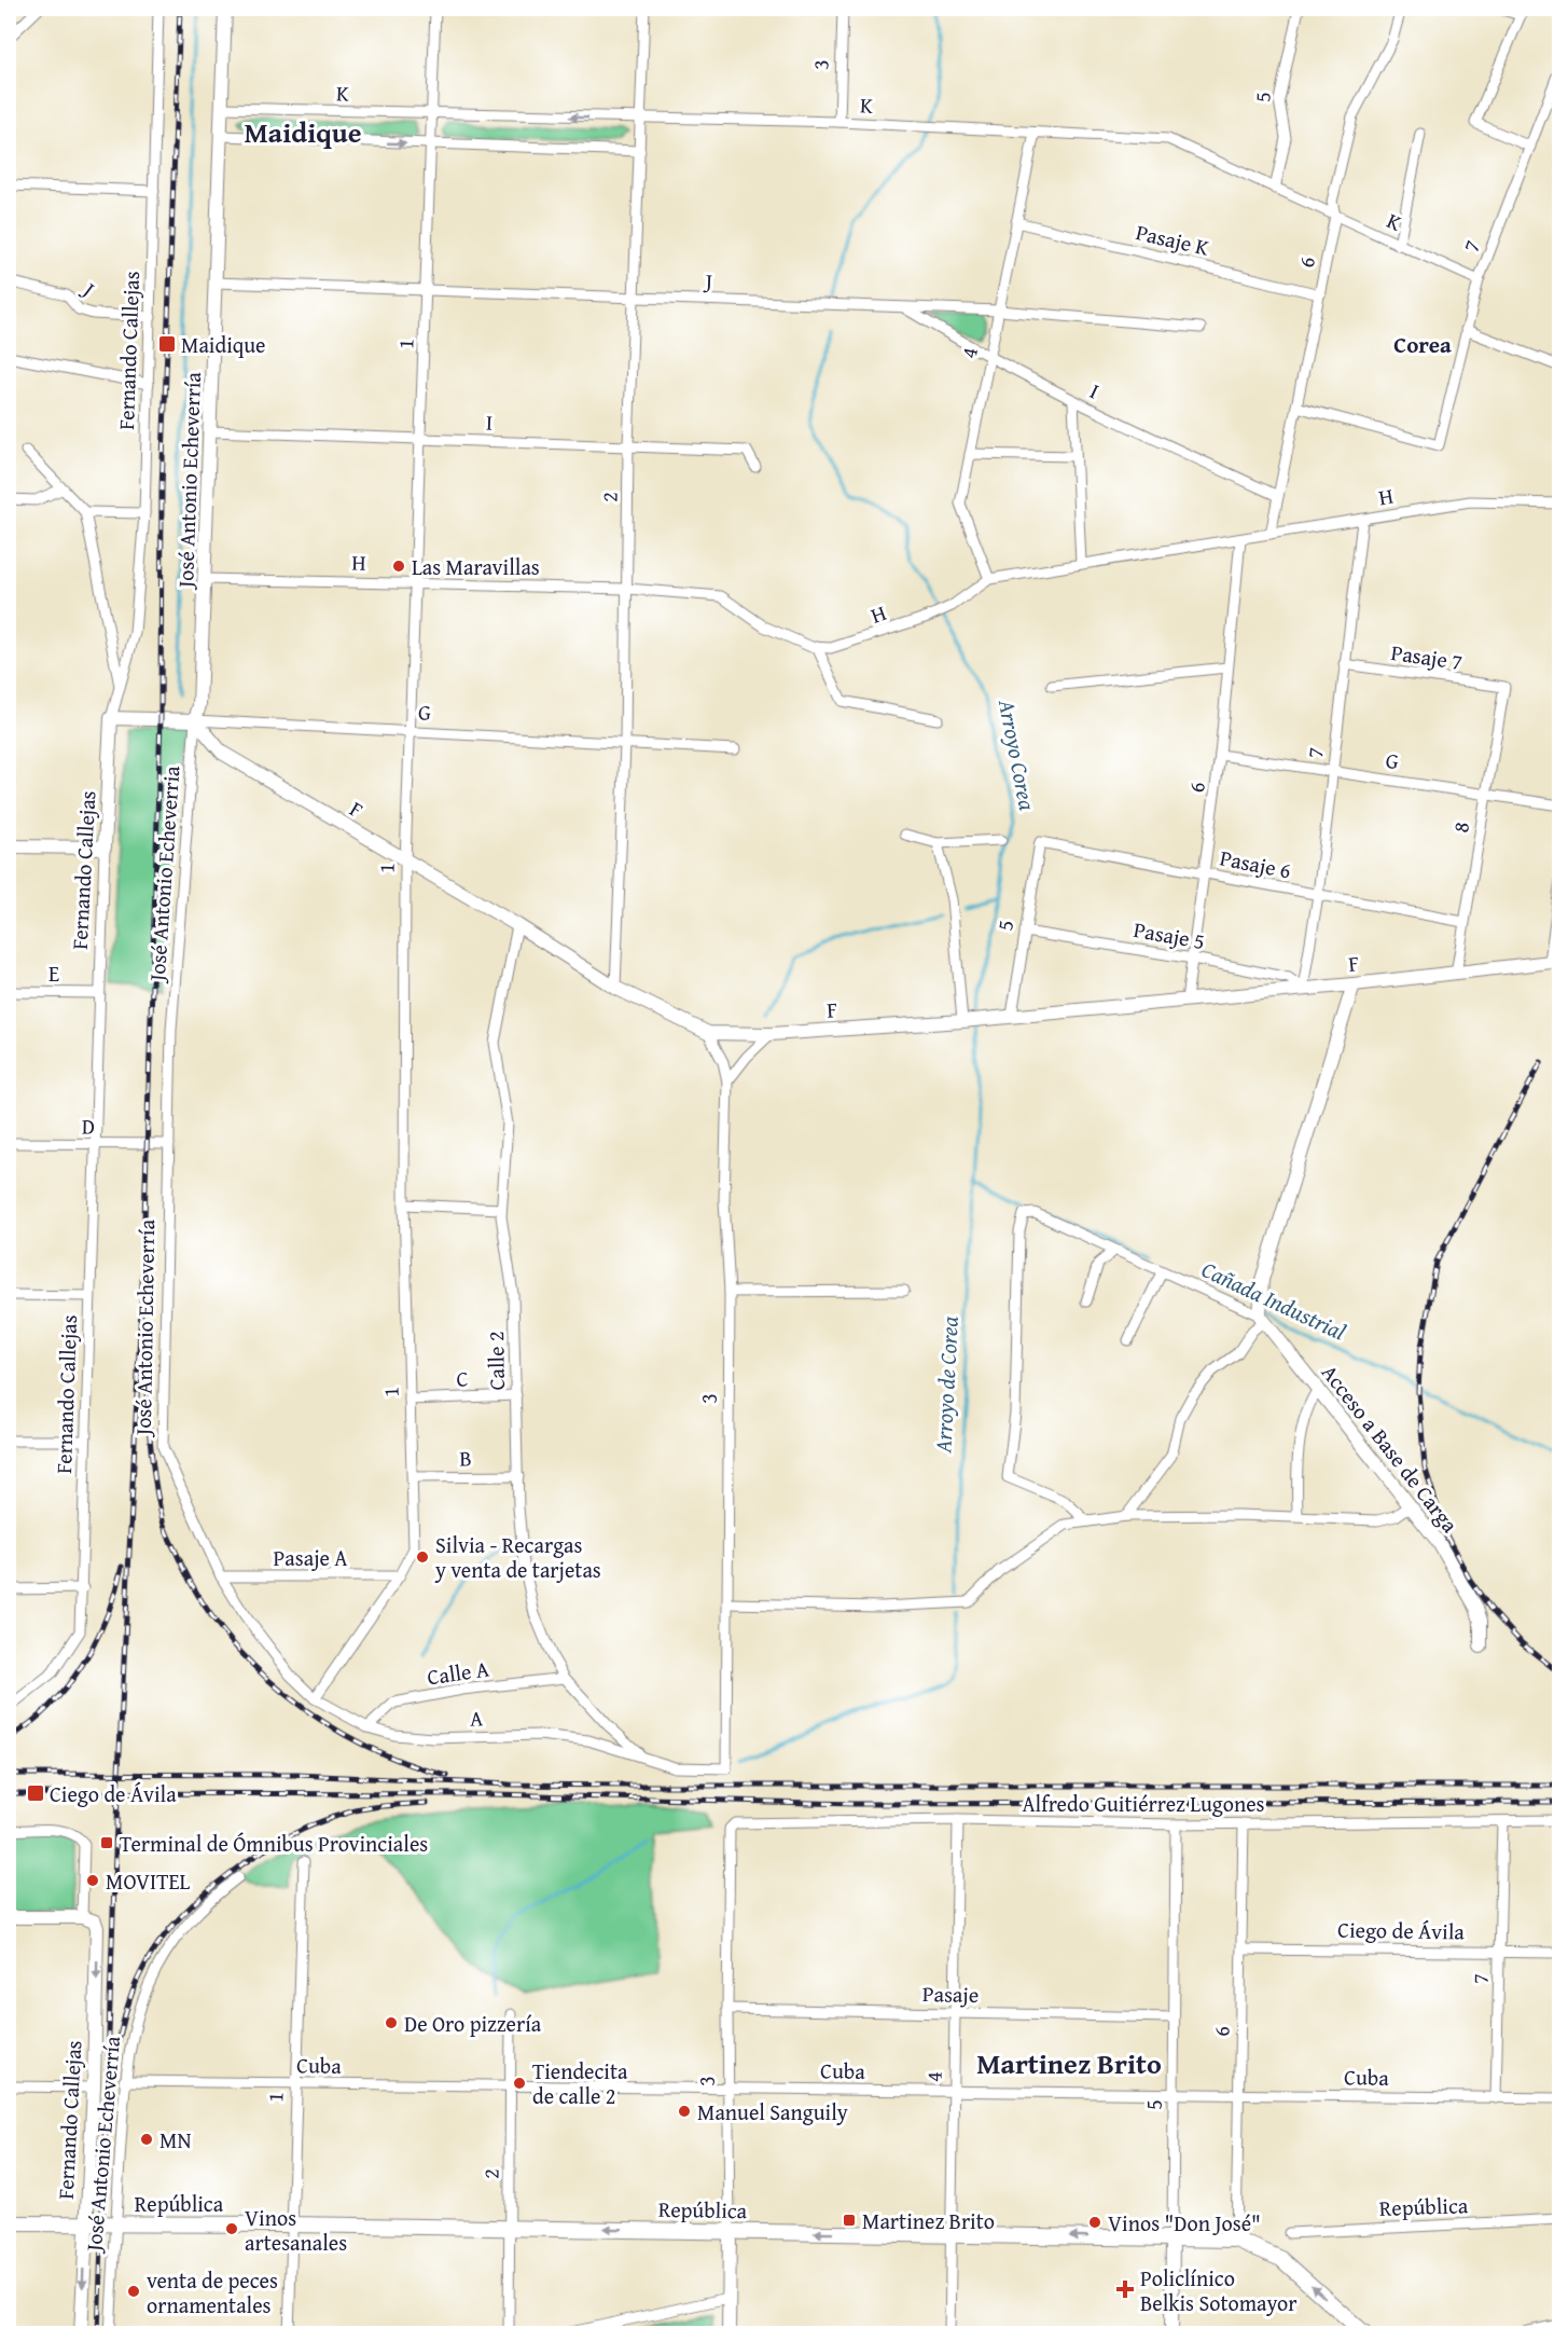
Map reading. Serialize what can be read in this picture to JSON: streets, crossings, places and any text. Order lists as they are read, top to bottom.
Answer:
{
  "streets": {
    "main road": ["República"],
    "street": [
      "3",
      "K",
      "5",
      "Pasaje K",
      "7",
      "6",
      "J",
      "1",
      "Fernando Callejas",
      "4",
      "I",
      "José Antonio Echeverría",
      "H",
      "2",
      "Pasaje 7",
      "G",
      "F",
      "8",
      "Pasaje 6",
      "José Antonio Echeverria",
      "Pasaje 5",
      "E",
      "D",
      "Calle 2",
      "C",
      "Acceso a Base de Carga",
      "B",
      "Pasaje A",
      "Calle A",
      "A",
      "Alfredo Guitiérrez Lugones",
      "Ciego de Ávila",
      "Pasaje",
      "Cuba"
    ]
  },
  "crossings": [
    ["3", "K"],
    ["3", "F"],
    ["3", "A"],
    ["3", "Alfredo Guitiérrez Lugones"],
    ["3", "Pasaje"],
    ["3", "Cuba"],
    ["3", "República"],
    ["K", "5"],
    ["K", "7"],
    ["K", "6"],
    ["K", "1"],
    ["K", "4"],
    ["K", "José Antonio Echeverría"],
    ["K", "2"],
    ["5", "F"],
    ["5", "Pasaje 6"],
    ["5", "Pasaje 5"],
    ["5", "Alfredo Guitiérrez Lugones"],
    ["5", "Pasaje"],
    ["5", "Cuba"],
    ["5", "República"],
    ["Pasaje K", "6"],
    ["Pasaje K", "4"],
    ["7", "6"],
    ["7", "H"],
    ["7", "Pasaje 7"],
    ["7", "G"],
    ["7", "F"],
    ["7", "Pasaje 6"],
    ["7", "Pasaje 5"],
    ["7", "Alfredo Guitiérrez Lugones"],
    ["7", "Ciego de Ávila"],
    ["7", "Cuba"],
    ["6", "I"],
    ["6", "H"],
    ["6", "G"],
    ["6", "F"],
    ["6", "Pasaje 6"],
    ["6", "Pasaje 5"],
    ["6", "Alfredo Guitiérrez Lugones"],
    ["6", "Ciego de Ávila"],
    ["6", "Cuba"],
    ["6", "República"],
    ["J", "1"],
    ["J", "Fernando Callejas"],
    ["J", "4"],
    ["J", "I"],
    ["J", "José Antonio Echeverría"],
    ["J", "2"],
    ["1", "I"],
    ["1", "José Antonio Echeverría"],
    ["1", "H"],
    ["1", "G"],
    ["1", "F"],
    ["1", "C"],
    ["1", "B"],
    ["1", "Pasaje A"],
    ["1", "A"],
    ["1", "Cuba"],
    ["1", "República"],
    ["Fernando Callejas", "G"],
    ["Fernando Callejas", "E"],
    ["Fernando Callejas", "D"],
    ["Fernando Callejas", "República"],
    ["4", "I"],
    ["4", "H"],
    ["4", "Alfredo Guitiérrez Lugones"],
    ["4", "Pasaje"],
    ["4", "Cuba"],
    ["4", "República"],
    ["I", "José Antonio Echeverría"],
    ["I", "2"],
    ["José Antonio Echeverría", "H"],
    ["José Antonio Echeverría", "G"],
    ["José Antonio Echeverría", "F"],
    ["José Antonio Echeverría", "José Antonio Echeverria"],
    ["José Antonio Echeverría", "D"],
    ["José Antonio Echeverría", "Pasaje A"],
    ["José Antonio Echeverría", "A"],
    ["José Antonio Echeverría", "Cuba"],
    ["José Antonio Echeverría", "República"],
    ["H", "2"],
    ["2", "G"],
    ["2", "F"],
    ["2", "Cuba"],
    ["2", "República"],
    ["Pasaje 7", "8"],
    ["G", "F"],
    ["G", "8"],
    ["G", "José Antonio Echeverria"],
    ["F", "8"],
    ["F", "José Antonio Echeverria"],
    ["F", "Pasaje 5"],
    ["F", "Calle 2"],
    ["8", "Pasaje 6"],
    ["Calle 2", "C"],
    ["Calle 2", "B"],
    ["Calle 2", "Calle A"],
    ["Calle 2", "A"],
    ["Calle A", "A"]
  ],
  "one_way": ["República"],
  "districts": ["Maidique", "Corea", "Martinez Brito"],
  "water": ["Arroyo Corea", "Cañada Industrial", "Arroyo de Corea"],
  "places": {
    "transit": [
      "Maidique",
      "Ciego de Ávila",
      "Terminal de Ómnibus Provinciales",
      "Martinez Brito"
    ],
    "other": [
      "Las Maravillas",
      "Silvia - Recargas y venta de tarjetas",
      "MOVITEL",
      "De Oro pizzería",
      "Tiendecita de calle 2",
      "Manuel Sanguily",
      "MN",
      "Vinos \"Don José\"",
      "Vinos artesanales",
      "venta de peces ornamentales"
    ],
    "health": ["Policlínico Belkis Sotomayor"]
  }
}
